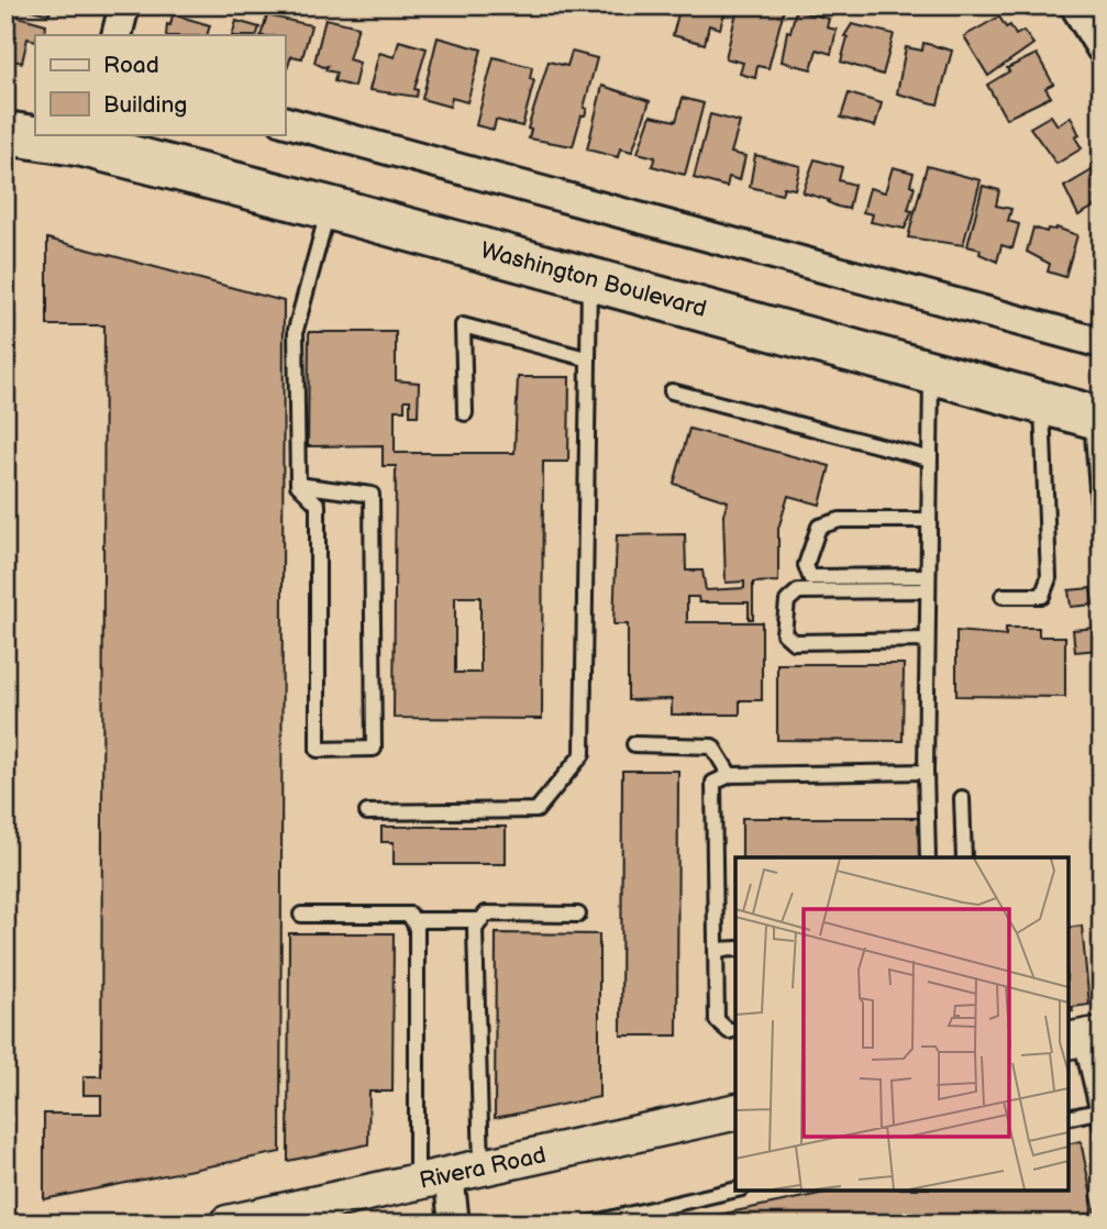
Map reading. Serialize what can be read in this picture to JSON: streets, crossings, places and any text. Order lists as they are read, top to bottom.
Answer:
{
  "streets": {
    "main road": ["Washington Boulevard"],
    "street": ["Rivera Road"]
  },
  "legend": ["Road", "Building"]
}
